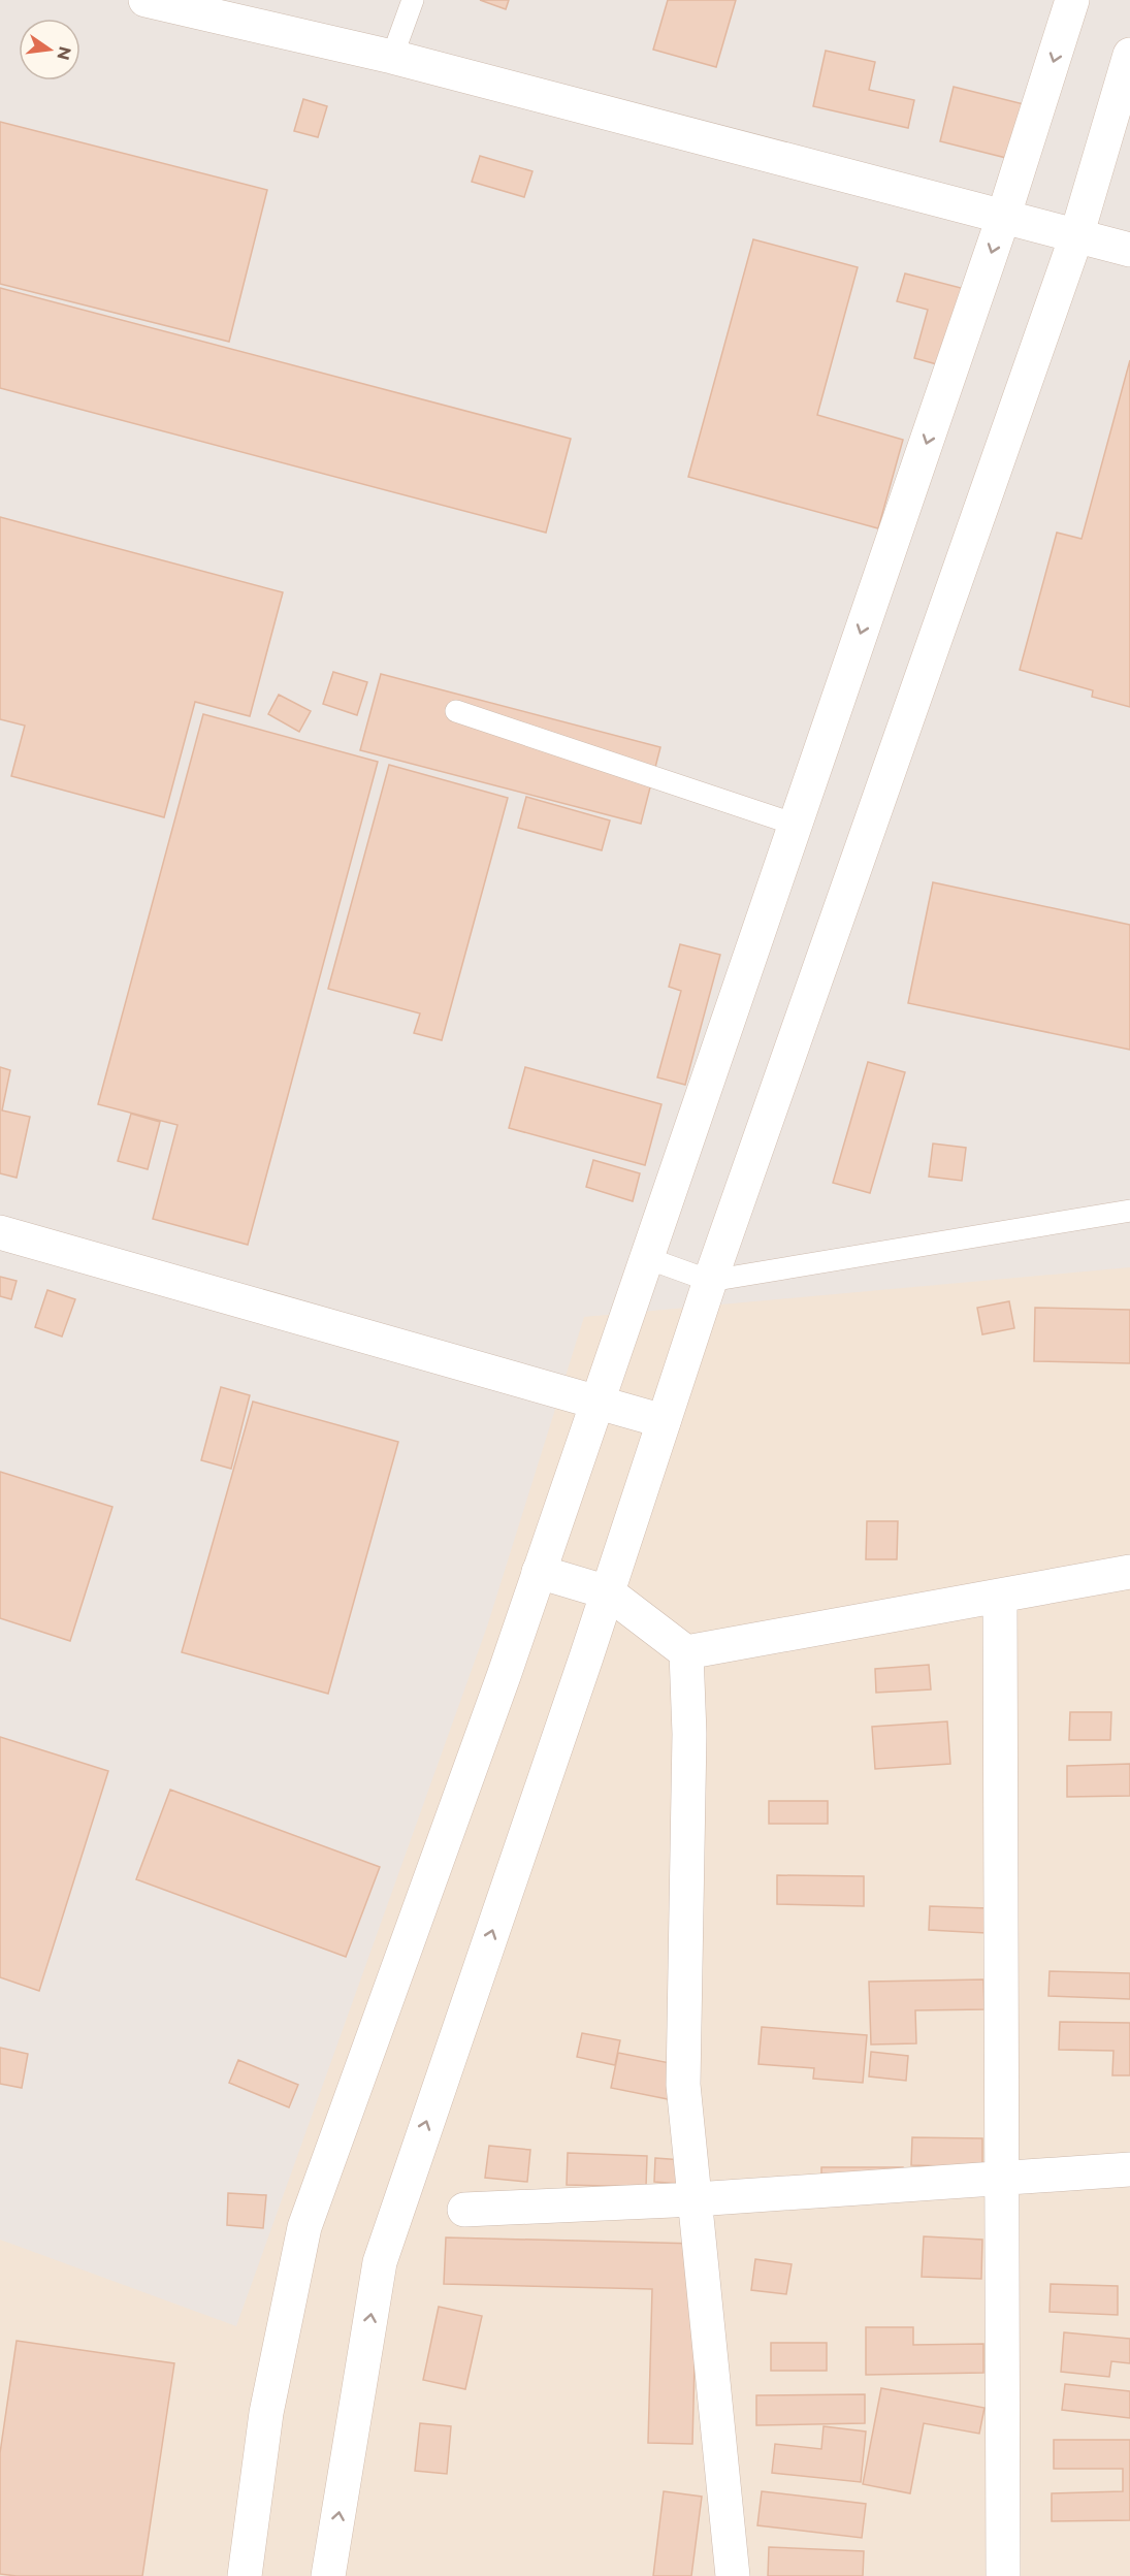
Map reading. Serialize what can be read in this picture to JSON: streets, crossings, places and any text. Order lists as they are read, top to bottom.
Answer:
{
  "north": "right"
}
